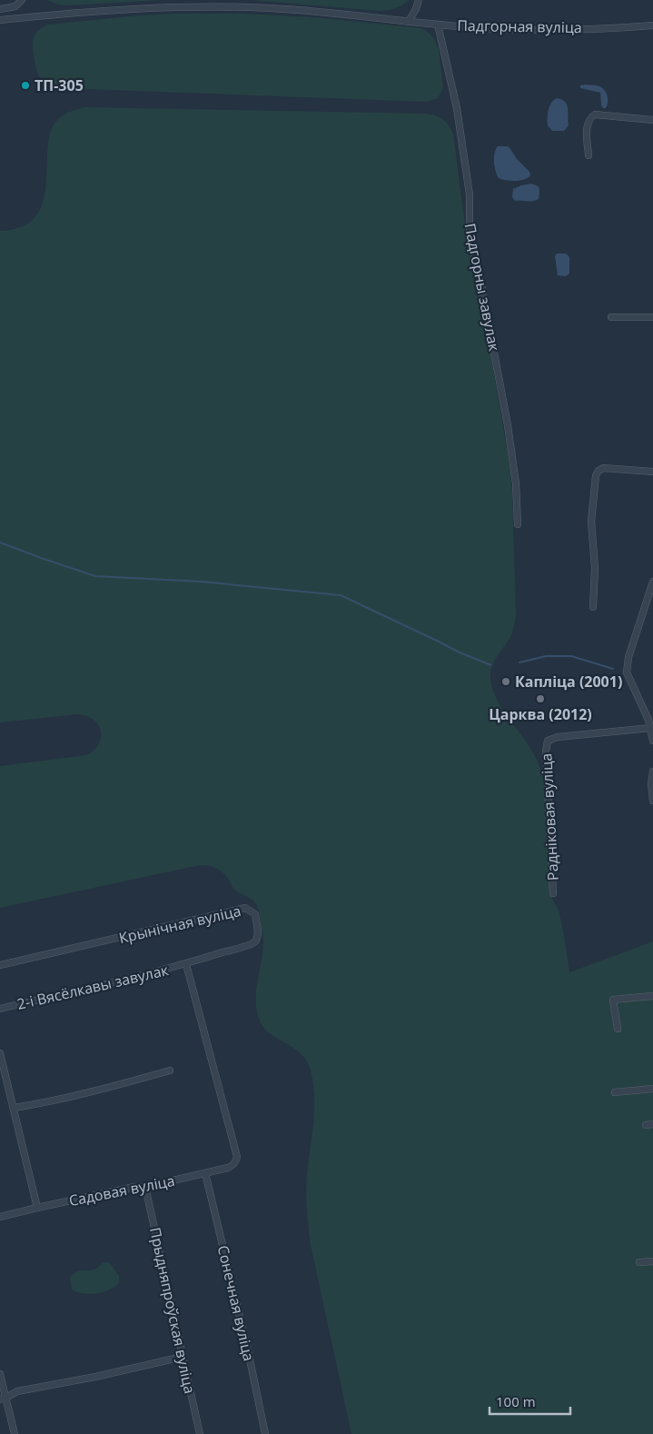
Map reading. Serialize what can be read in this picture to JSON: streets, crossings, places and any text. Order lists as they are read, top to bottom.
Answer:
{
  "streets": {
    "street": [
      "Падгорная вуліца",
      "Падгорны завулак",
      "Радніковая вуліца",
      "Крынічная вуліца",
      "2-і Вясёлкавы завулак",
      "Садовая вуліца",
      "Сонечная вуліца",
      "Прыдняпроўская вуліца"
    ]
  },
  "crossings": [
    ["Падгорная вуліца", "Падгорны завулак"],
    ["Крынічная вуліца", "2-і Вясёлкавы завулак"],
    ["Крынічная вуліца", "Садовая вуліца"],
    ["2-і Вясёлкавы завулак", "Садовая вуліца"],
    ["Садовая вуліца", "Сонечная вуліца"],
    ["Садовая вуліца", "Прыдняпроўская вуліца"]
  ],
  "places": ["ТП-305", "Капліца (2001)", "Царква (2012)"],
  "scale_bar": "100 m"
}
